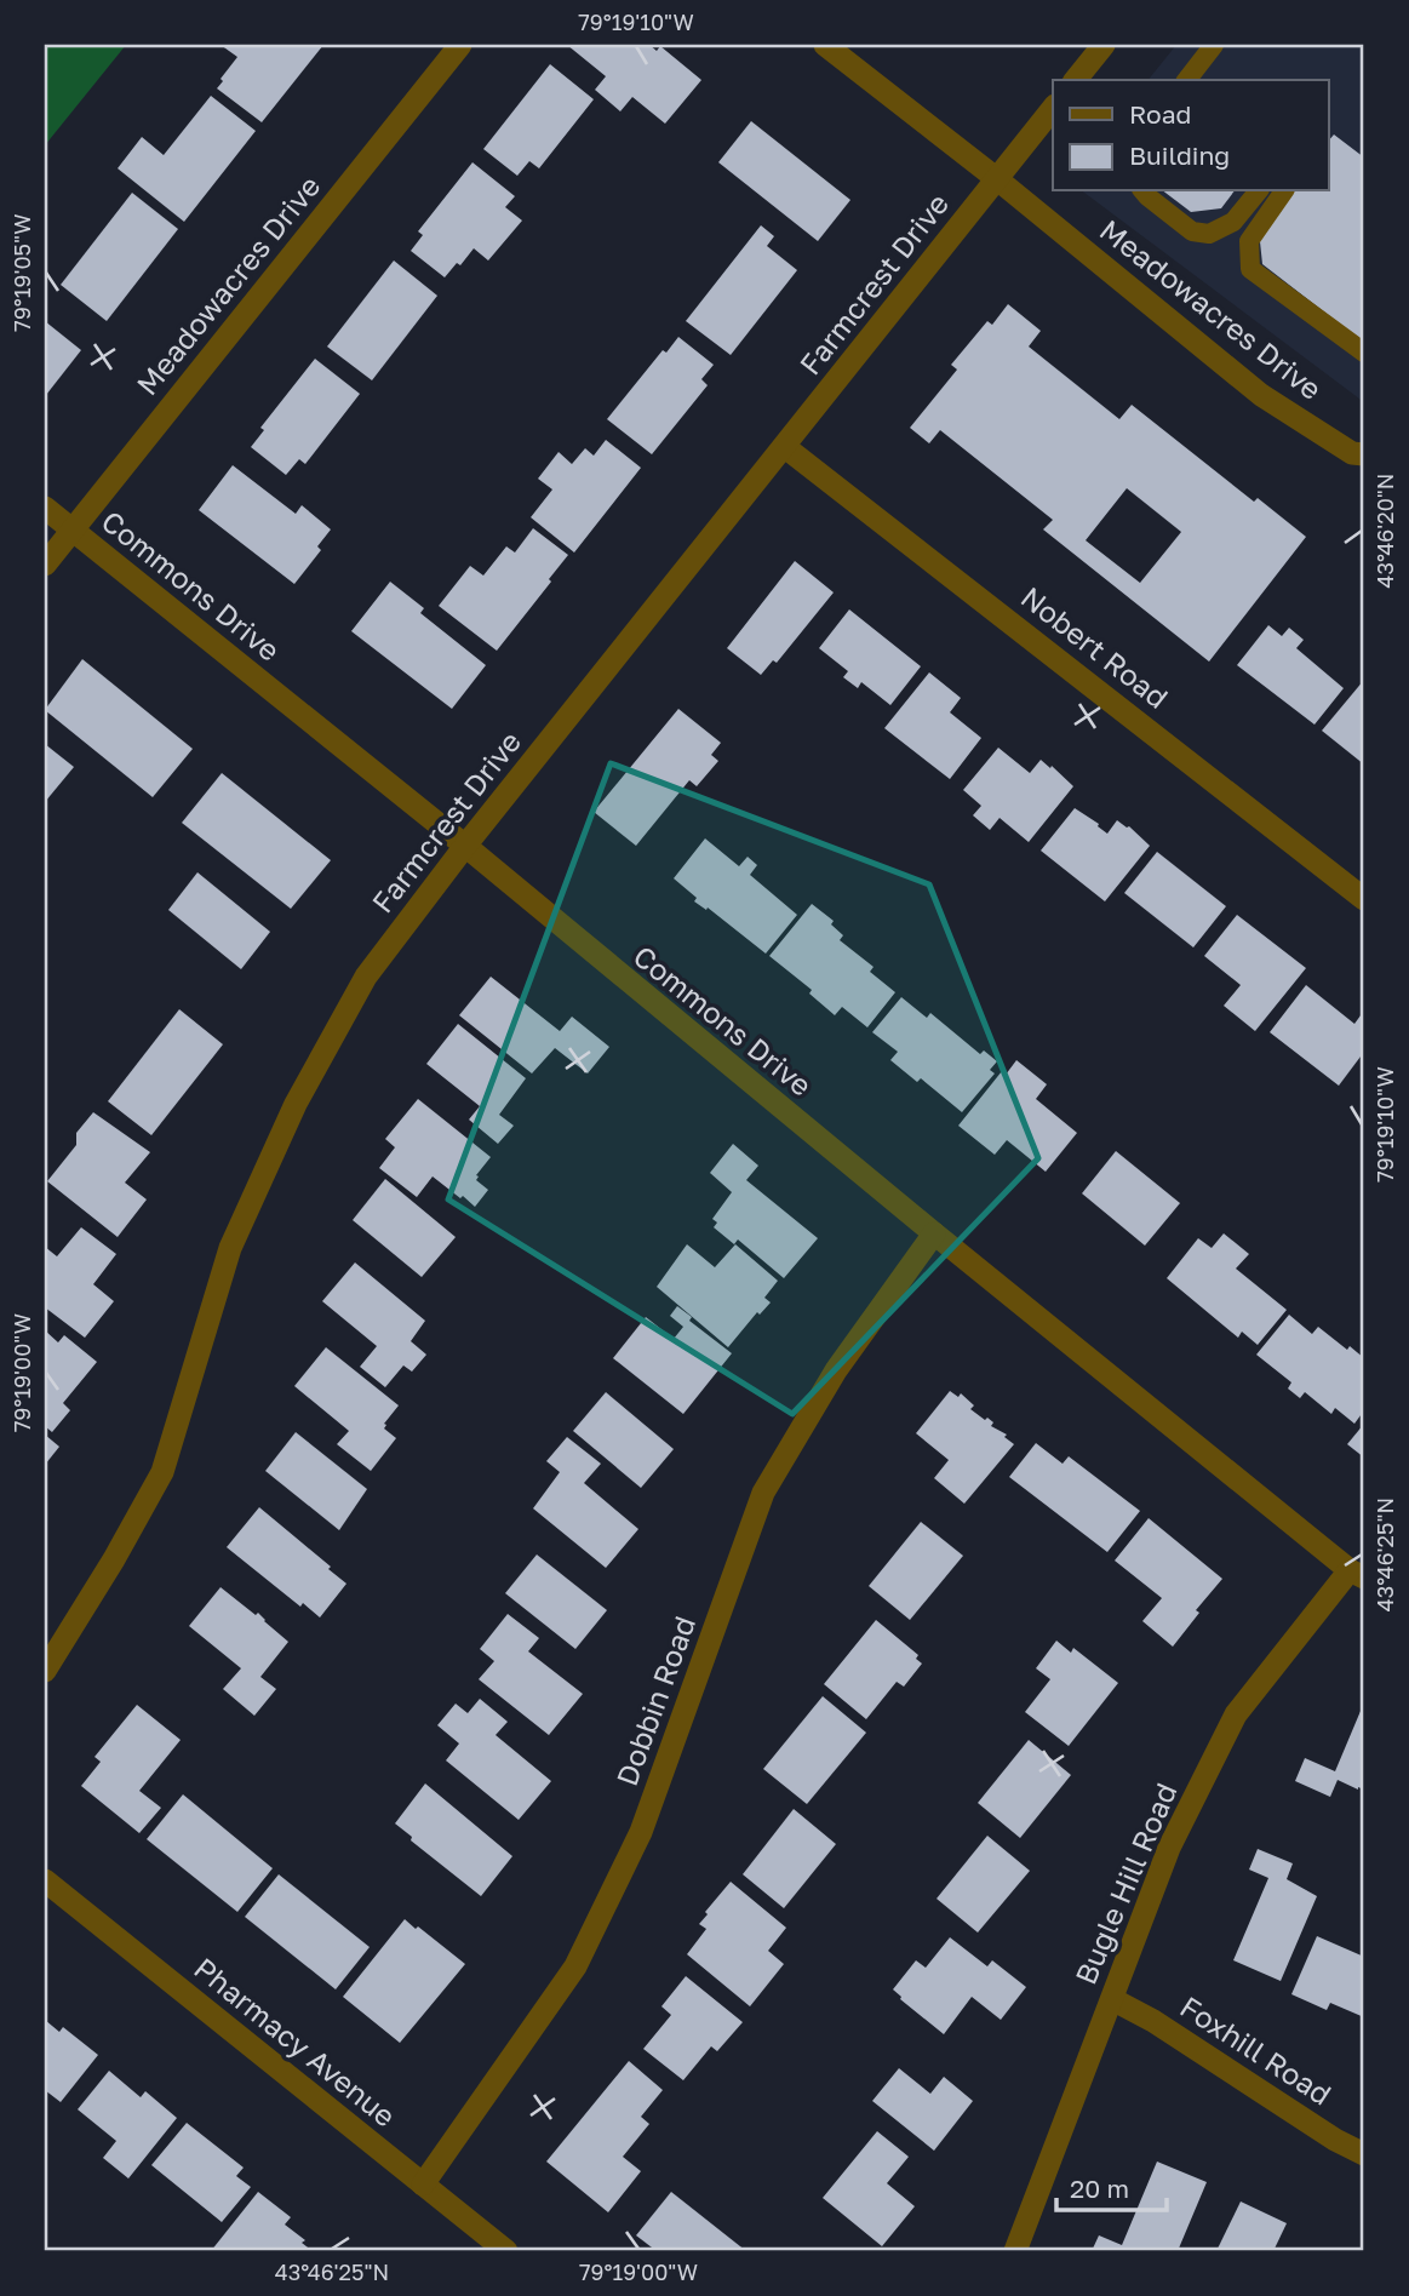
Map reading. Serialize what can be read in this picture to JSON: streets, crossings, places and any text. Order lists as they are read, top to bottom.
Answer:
{
  "streets": {
    "street": [
      "Farmcrest Drive",
      "Meadowacres Drive",
      "Commons Drive",
      "Nobert Road",
      "Dobbin Road",
      "Bugle Hill Road",
      "Pharmacy Avenue",
      "Foxhill Road"
    ]
  },
  "crossings": [
    ["Farmcrest Drive", "Meadowacres Drive"],
    ["Farmcrest Drive", "Commons Drive"],
    ["Farmcrest Drive", "Nobert Road"],
    ["Meadowacres Drive", "Commons Drive"],
    ["Commons Drive", "Dobbin Road"],
    ["Commons Drive", "Bugle Hill Road"],
    ["Dobbin Road", "Pharmacy Avenue"],
    ["Bugle Hill Road", "Foxhill Road"]
  ],
  "legend": ["Road", "Building"],
  "scale_bar": "20 m",
  "coordinates": [
    "79°19'10\"W",
    "79°19'05\"W",
    "43°46'20\"N",
    "79°19'00\"W",
    "43°46'25\"N"
  ]
}
